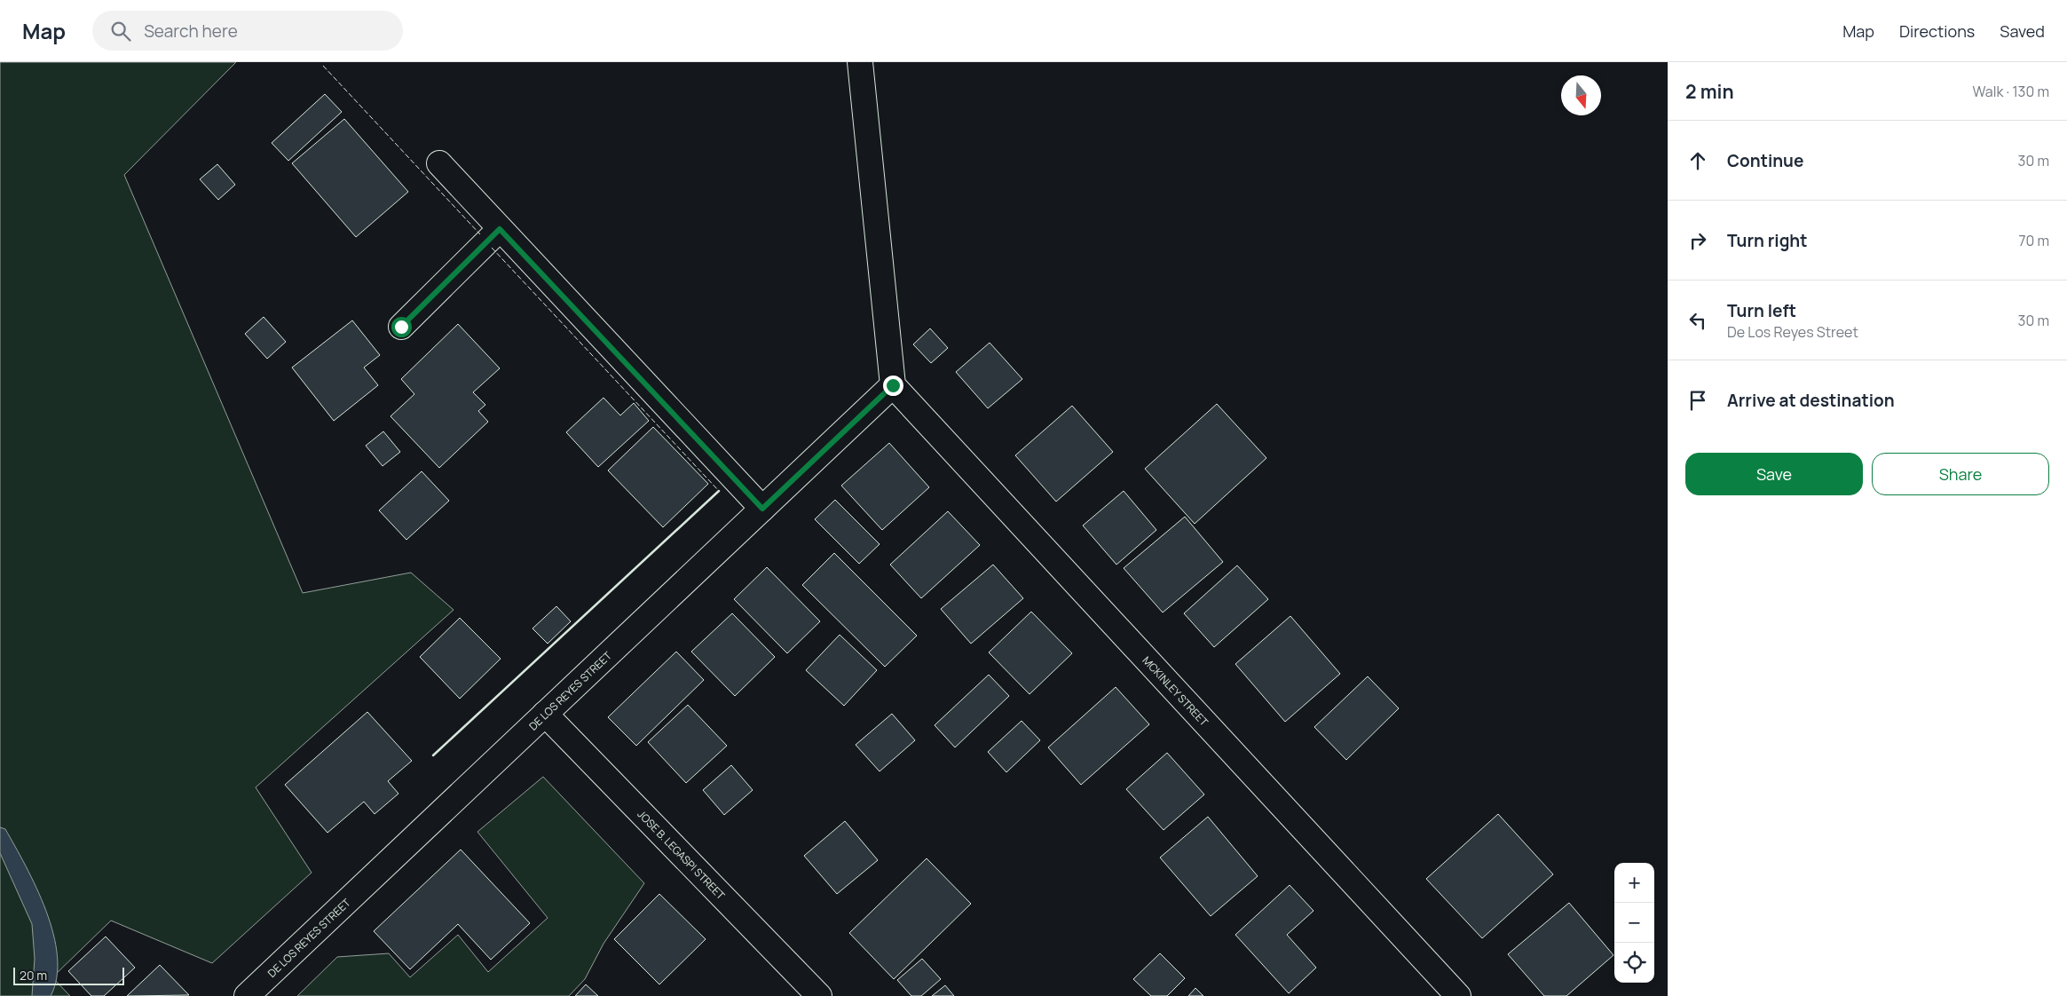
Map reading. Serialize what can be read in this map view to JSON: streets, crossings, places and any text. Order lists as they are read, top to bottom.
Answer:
{
  "streets": {
    "street": ["DE LOS REYES STREET", "MCKINLEY STREET", "JOSE B. LEGASPI STREET"]
  },
  "crossings": [
    ["DE LOS REYES STREET", "MCKINLEY STREET"],
    ["DE LOS REYES STREET", "JOSE B. LEGASPI STREET"]
  ],
  "scale_bar": "20 m",
  "north": "bottom",
  "page": {
    "header": "Map",
    "search": "Search here",
    "nav": ["Map", "Directions", "Saved"],
    "heading": ["2 min", "Walk · 130 m"],
    "list": [
      ["Continue", "30 m"],
      ["Turn right", "70 m"],
      ["Turn left", "De Los Reyes Street", "30 m"],
      "Arrive at destination"
    ],
    "buttons": ["Save", "Share"],
    "map_buttons": ["+", "−"],
    "scale": "20 m"
  }
}
